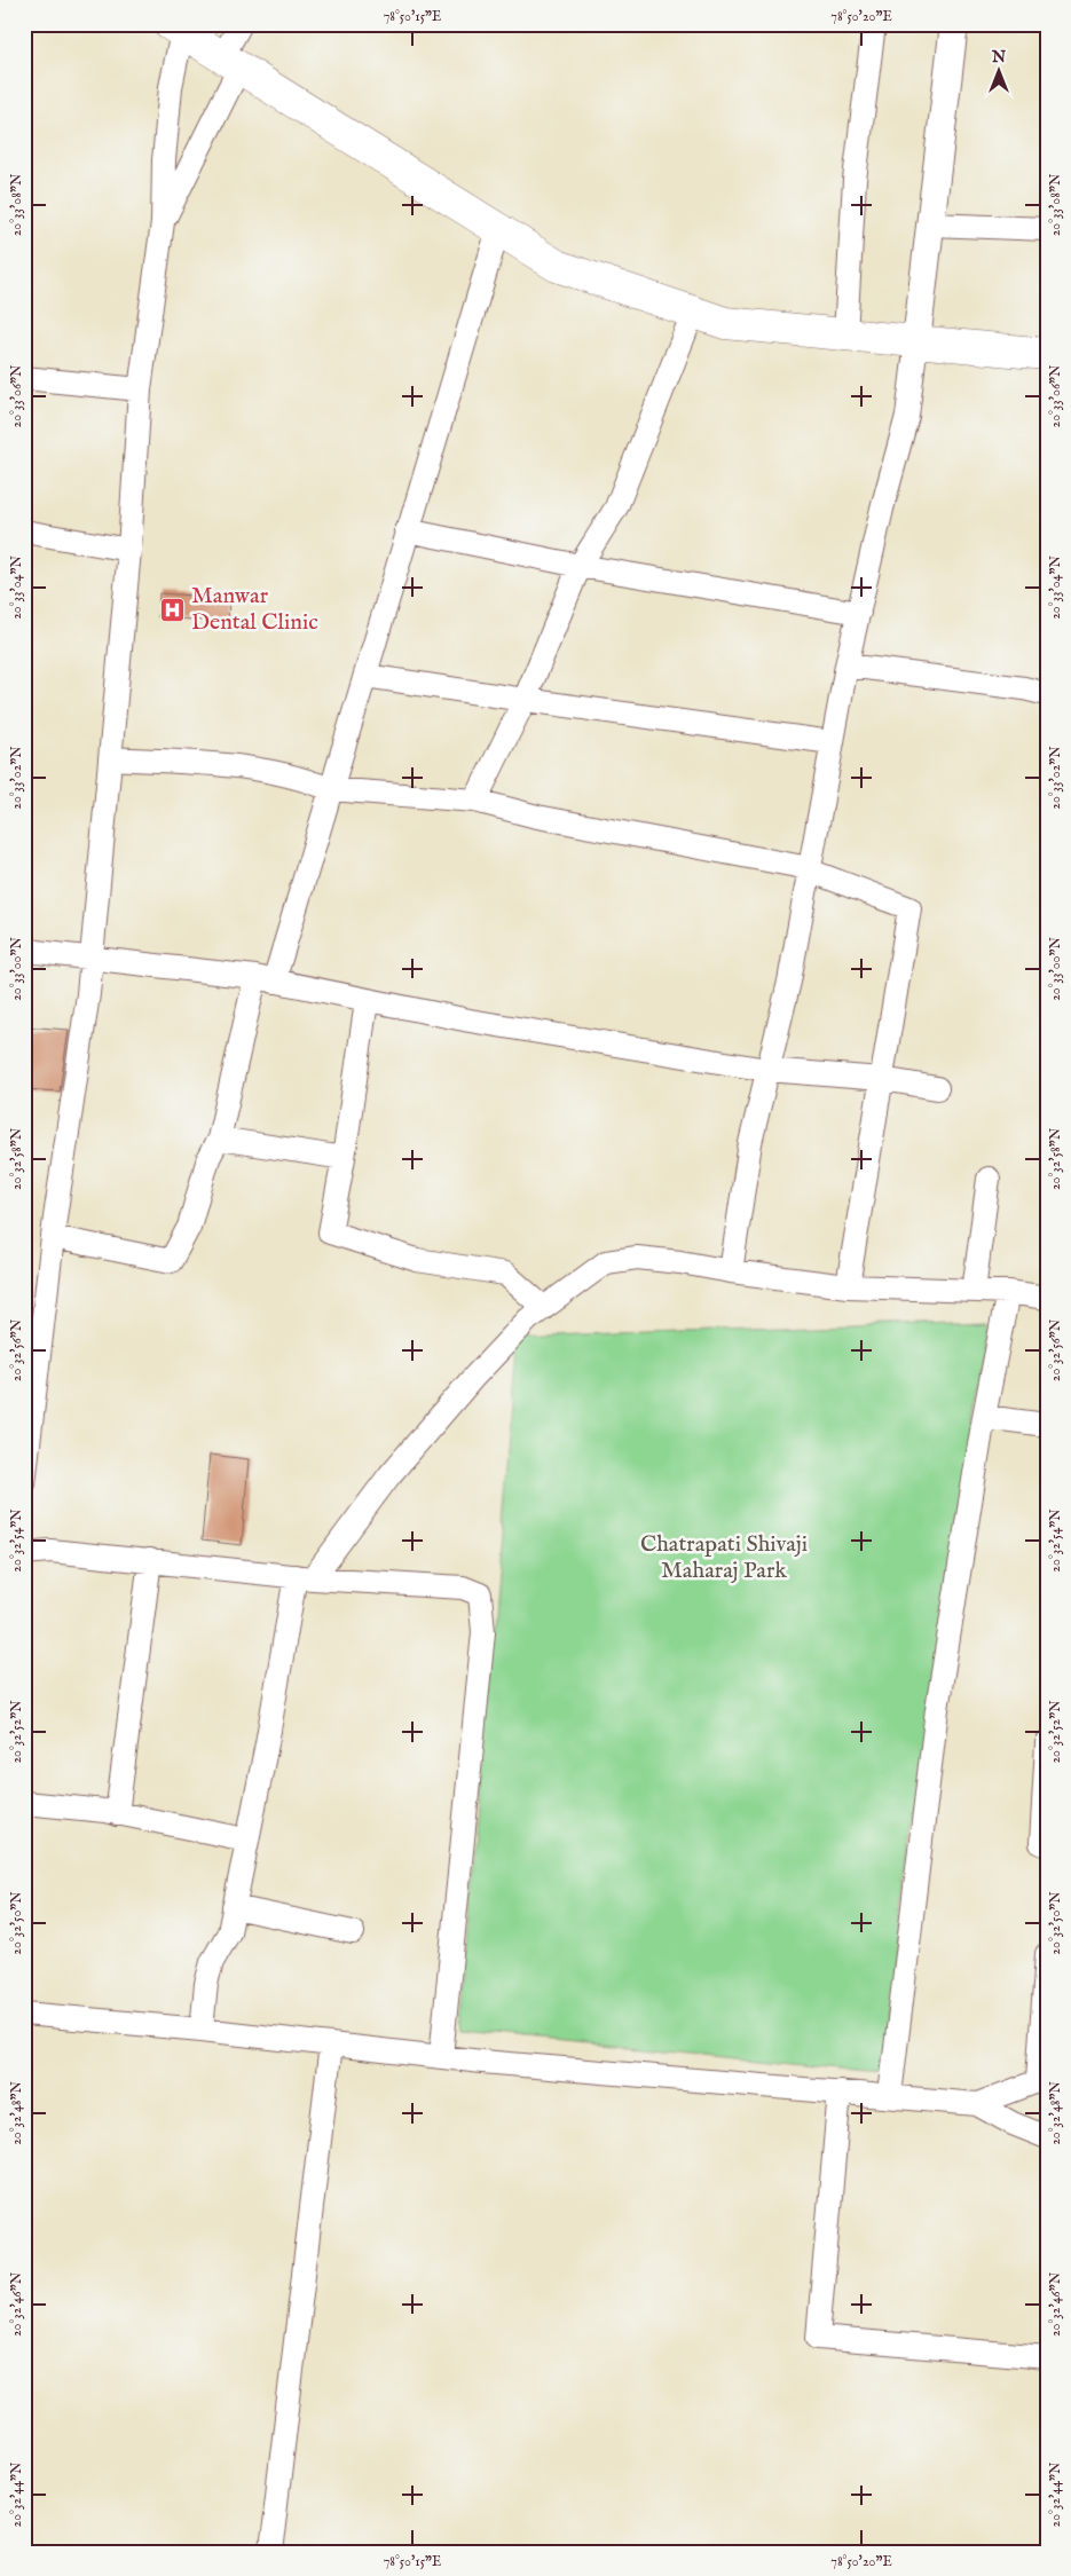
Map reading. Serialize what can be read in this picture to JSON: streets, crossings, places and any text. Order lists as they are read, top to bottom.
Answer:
{
  "parks": ["Chatrapati Shivaji Maharaj Park"],
  "places": {
    "hospital": ["Manwar Dental Clinic"]
  },
  "north": "top",
  "coordinates": [
    "78°50'15\"E",
    "78°50'20\"E",
    "20°33'08\"N",
    "20°33'06\"N",
    "20°33'04\"N",
    "20°33'02\"N",
    "20°33'00\"N",
    "20°32'58\"N",
    "20°32'56\"N",
    "20°32'54\"N",
    "20°32'52\"N",
    "20°32'50\"N",
    "20°32'48\"N",
    "20°32'46\"N",
    "20°32'44\"N"
  ]
}
